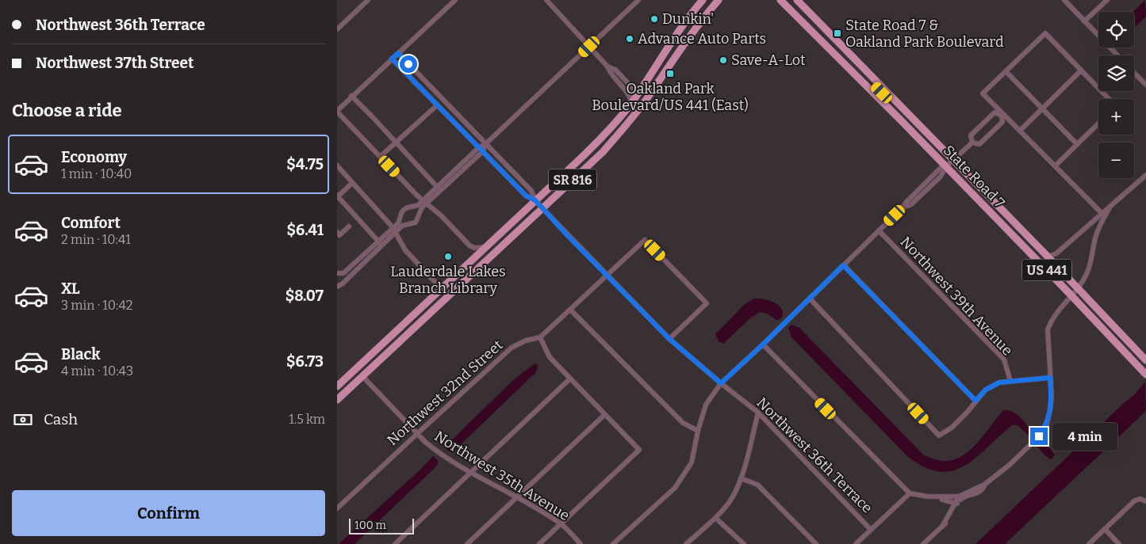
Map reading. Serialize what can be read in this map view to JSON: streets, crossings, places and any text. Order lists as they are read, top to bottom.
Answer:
{
  "streets": {
    "main road": ["State Road 7", "SR 816", "US 441"],
    "street": [
      "Northwest 39th Avenue",
      "Northwest 32nd Street",
      "Northwest 36th Terrace",
      "Northwest 35th Avenue"
    ]
  },
  "crossings": [
    ["SR 816", "Northwest 36th Terrace"],
    ["SR 816", "Northwest 35th Avenue"],
    ["Northwest 32nd Street", "Northwest 36th Terrace"],
    ["Northwest 32nd Street", "Northwest 35th Avenue"]
  ],
  "places": {
    "other": [
      "Dunkin'",
      "Advance Auto Parts",
      "Save-A-Lot",
      "Lauderdale Lakes Branch Library"
    ],
    "transit": ["State Road 7 & Oakland Park Boulevard", "Oakland Park Boulevard/US 441 (East)"]
  },
  "scale_bar": "100 m",
  "page": {
    "banner": ["Northwest 36th Terrace", "Northwest 37th Street"],
    "map_buttons": ["+", "−"],
    "heading": "Choose a ride",
    "list": [
      {
        "name": "Economy",
        "note": "1 min · 10:40",
        "value": "$4.75"
      },
      {
        "name": "Comfort",
        "note": "2 min · 10:41",
        "value": "$6.41"
      },
      {
        "name": "XL",
        "note": "3 min · 10:42",
        "value": "$8.07"
      },
      {
        "name": "Black",
        "note": "4 min · 10:43",
        "value": "$6.73"
      }
    ],
    "pay": ["Cash", "1.5 km"],
    "bubble": "4 min",
    "buttons": "Confirm",
    "scale": "100 m"
  }
}
